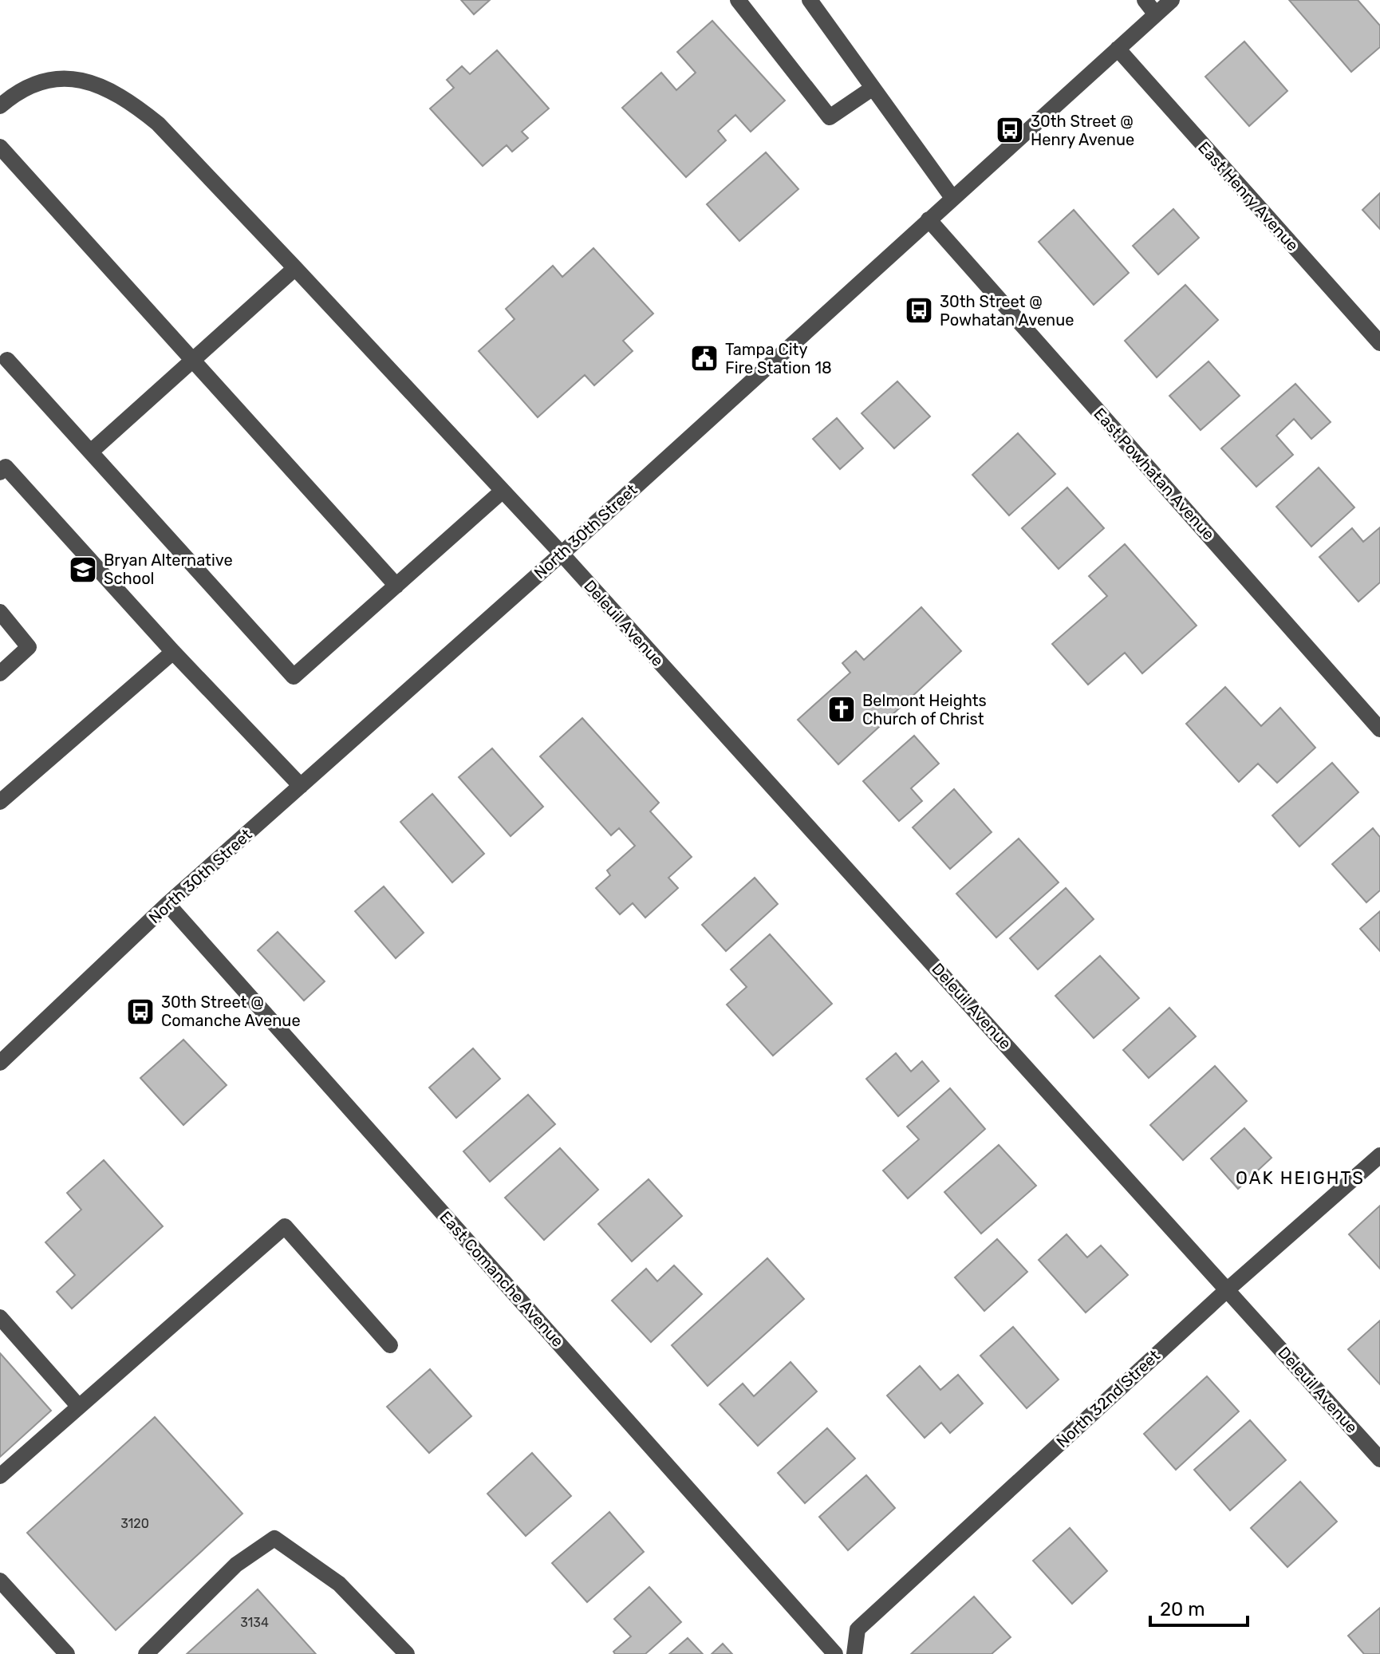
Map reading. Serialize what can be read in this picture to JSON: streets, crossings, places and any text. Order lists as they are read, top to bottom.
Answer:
{
  "streets": {
    "street": [
      "East Henry Avenue",
      "East Powhatan Avenue",
      "North 30th Street",
      "Deleuil Avenue",
      "East Comanche Avenue",
      "North 32nd Street"
    ]
  },
  "crossings": [
    ["East Henry Avenue", "North 30th Street"],
    ["East Powhatan Avenue", "North 30th Street"],
    ["North 30th Street", "Deleuil Avenue"],
    ["North 30th Street", "East Comanche Avenue"],
    ["Deleuil Avenue", "North 32nd Street"]
  ],
  "districts": ["OAK HEIGHTS"],
  "places": {
    "bus stop": ["30th Street @ Henry Avenue", "30th Street @ Powhatan Avenue", "30th Street @ Comanche Avenue"],
    "public building": ["Tampa City Fire Station 18"],
    "school or university": ["Bryan Alternative School"],
    "church": ["Belmont Heights Church of Christ"]
  },
  "house_numbers": ["3120", "3134"],
  "scale_bar": "20 m"
}
